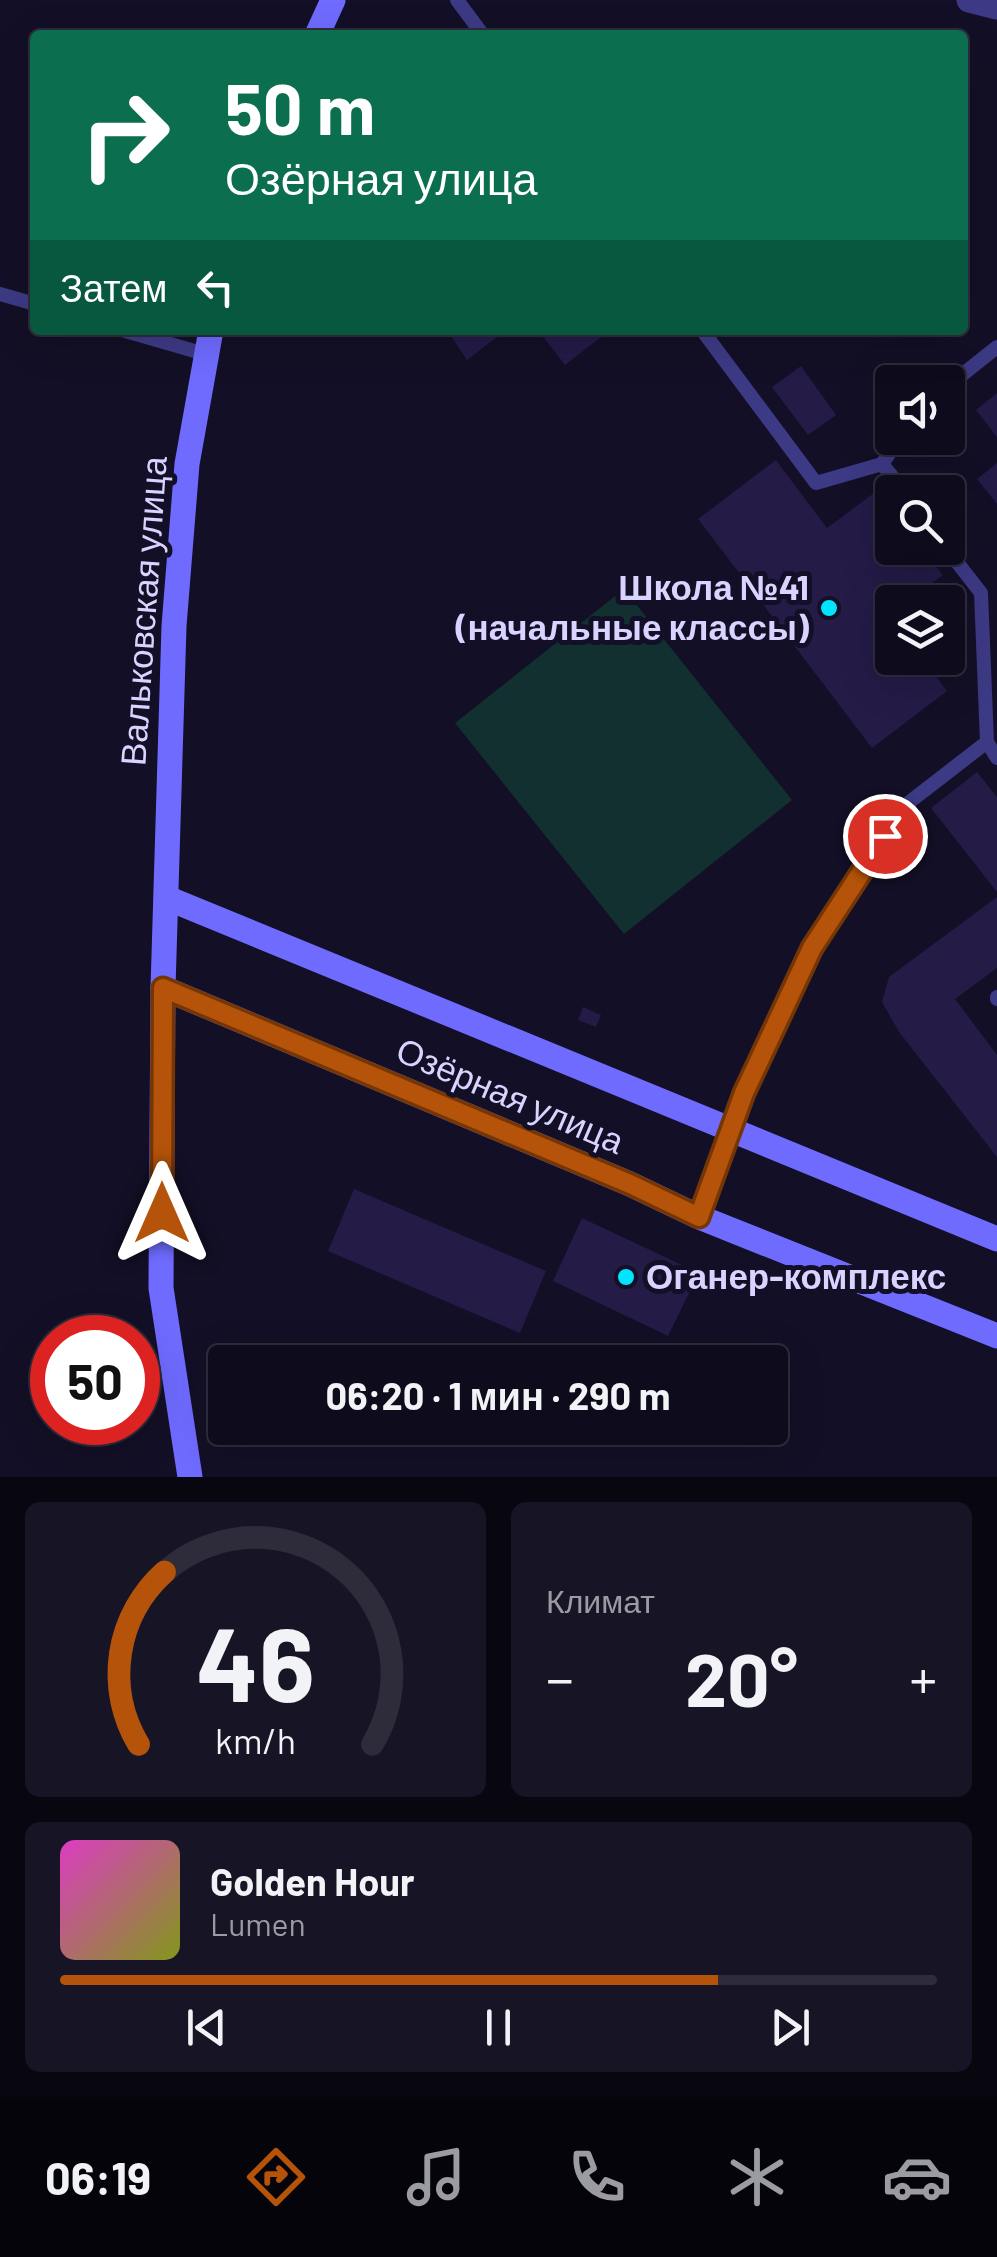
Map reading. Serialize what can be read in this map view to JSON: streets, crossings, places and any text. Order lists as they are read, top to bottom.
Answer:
{
  "streets": {
    "main road": ["Вальковская улица", "Озёрная улица"]
  },
  "crossings": [
    ["Вальковская улица", "Озёрная улица"]
  ],
  "places": ["Школа №41 (начальные классы)", "Оганер-комплекс"],
  "page": {
    "turn": ["50 m", "Озёрная улица"],
    "then": "Затем",
    "limit": "50",
    "trip": "06:20 · 1 мин · 290 m",
    "tile": "Климат",
    "heat": ["−", "20°", "+"],
    "song": ["Golden Hour", "Lumen"],
    "tabs": "06:19",
    "gauge": ["46", "km/h"]
  }
}
